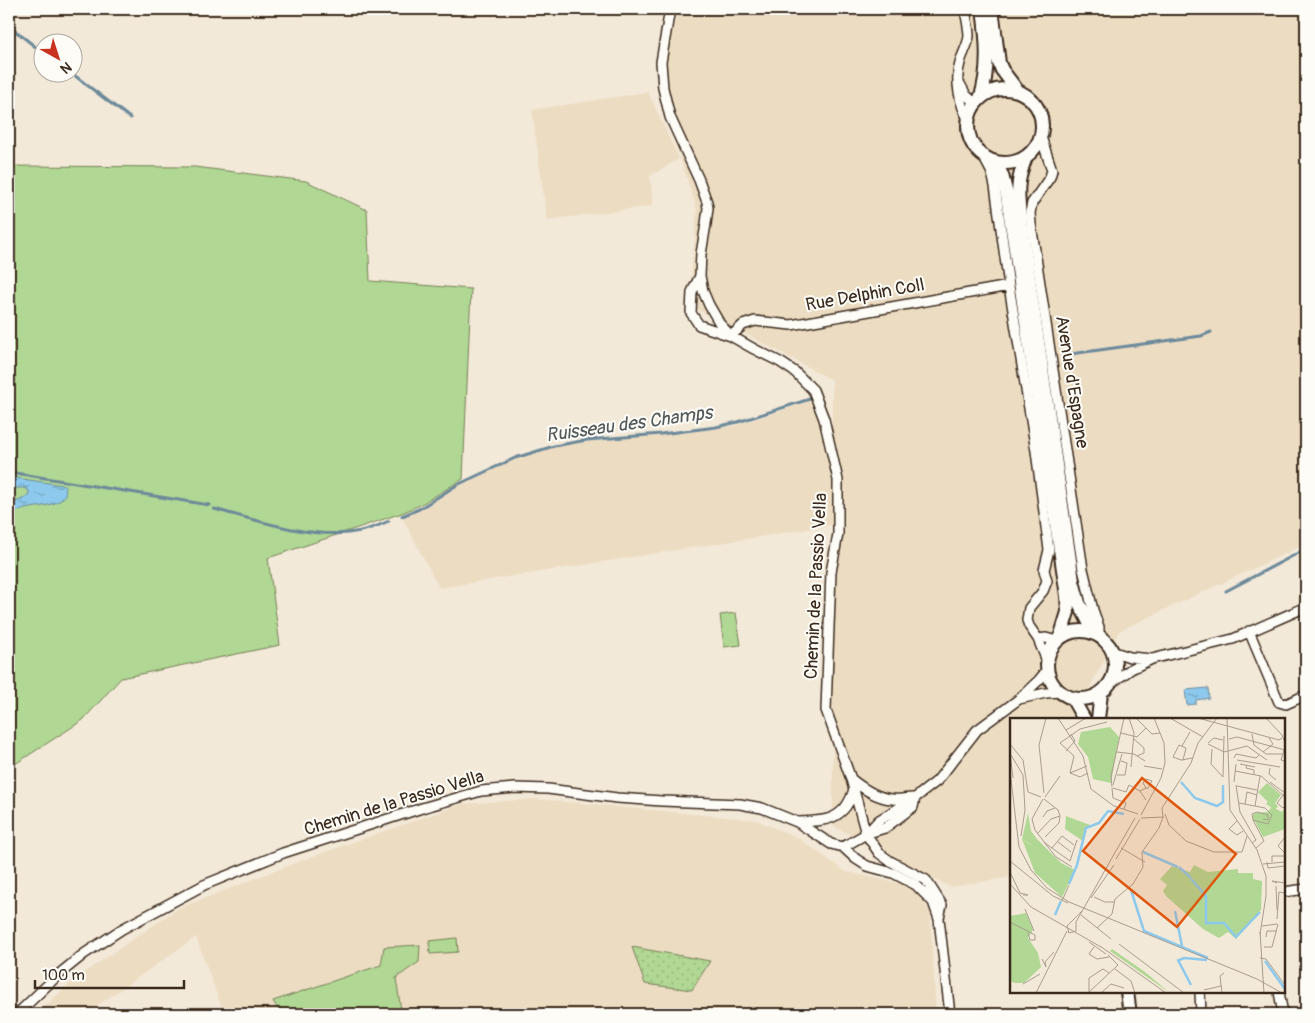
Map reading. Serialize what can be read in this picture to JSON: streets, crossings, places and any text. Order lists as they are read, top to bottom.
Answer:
{
  "streets": {
    "main road": ["Avenue d'Espagne"],
    "street": ["Rue Delphin Coll", "Chemin de la Passio Vella"]
  },
  "crossings": [
    ["Rue Delphin Coll", "Chemin de la Passio Vella"]
  ],
  "water": ["Ruisseau des Champs"],
  "scale_bar": "100 m",
  "north": "bottom right"
}
